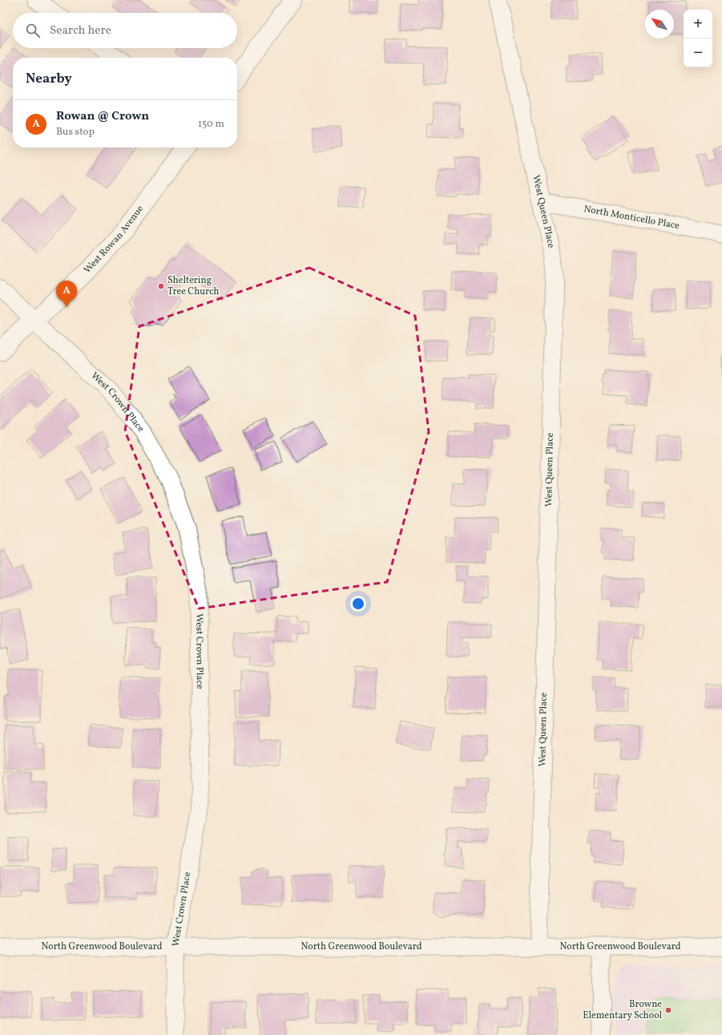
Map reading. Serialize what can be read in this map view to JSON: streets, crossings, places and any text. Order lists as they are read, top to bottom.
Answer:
{
  "streets": {
    "street": [
      "West Queen Place",
      "North Monticello Place",
      "West Rowan Avenue",
      "West Crown Place",
      "North Greenwood Boulevard"
    ]
  },
  "crossings": [
    ["West Queen Place", "North Monticello Place"],
    ["West Queen Place", "North Greenwood Boulevard"],
    ["West Rowan Avenue", "West Crown Place"],
    ["West Crown Place", "North Greenwood Boulevard"]
  ],
  "places": ["Sheltering Tree Church", "Browne Elementary School"],
  "north": "top left",
  "page": {
    "map_buttons": ["+", "−"],
    "search": "Search here",
    "heading": "Nearby",
    "list": [
      {
        "mark": "A",
        "name": "Rowan @ Crown",
        "note": "Bus stop",
        "value": "150 m"
      }
    ],
    "pins": "A"
  }
}
